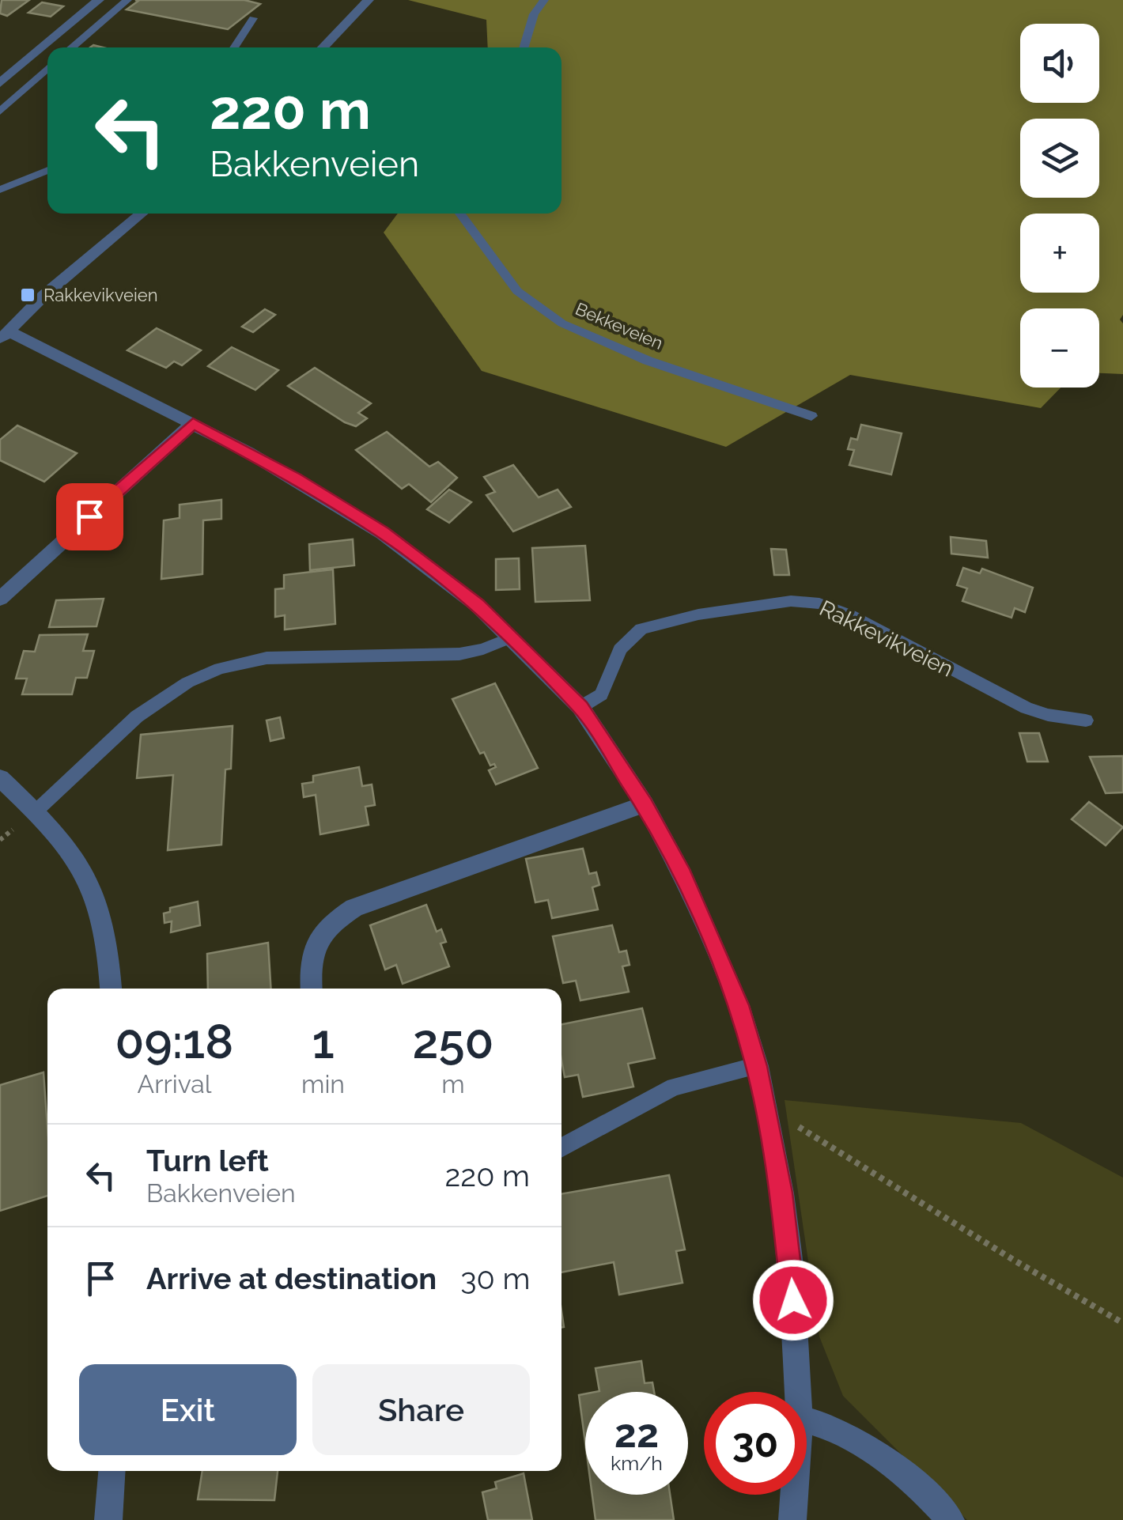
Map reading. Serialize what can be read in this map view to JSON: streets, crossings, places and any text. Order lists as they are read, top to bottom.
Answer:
{
  "streets": {
    "lane": ["Bekkeveien", "Rakkevikveien"]
  },
  "places": {
    "transit": ["Rakkevikveien"]
  },
  "page": {
    "map_buttons": ["+", "−"],
    "turn": ["220 m", "Bakkenveien"],
    "eta": [
      "09:18",
      "Arrival",
      "1",
      "min",
      "250",
      "m"
    ],
    "list": [
      {
        "name": "Turn left",
        "note": "Bakkenveien",
        "value": "220 m"
      },
      {
        "name": "Arrive at destination",
        "value": "30 m"
      }
    ],
    "buttons": ["Exit", "Share"],
    "speed": "22 km/h",
    "limit": "30"
  }
}
